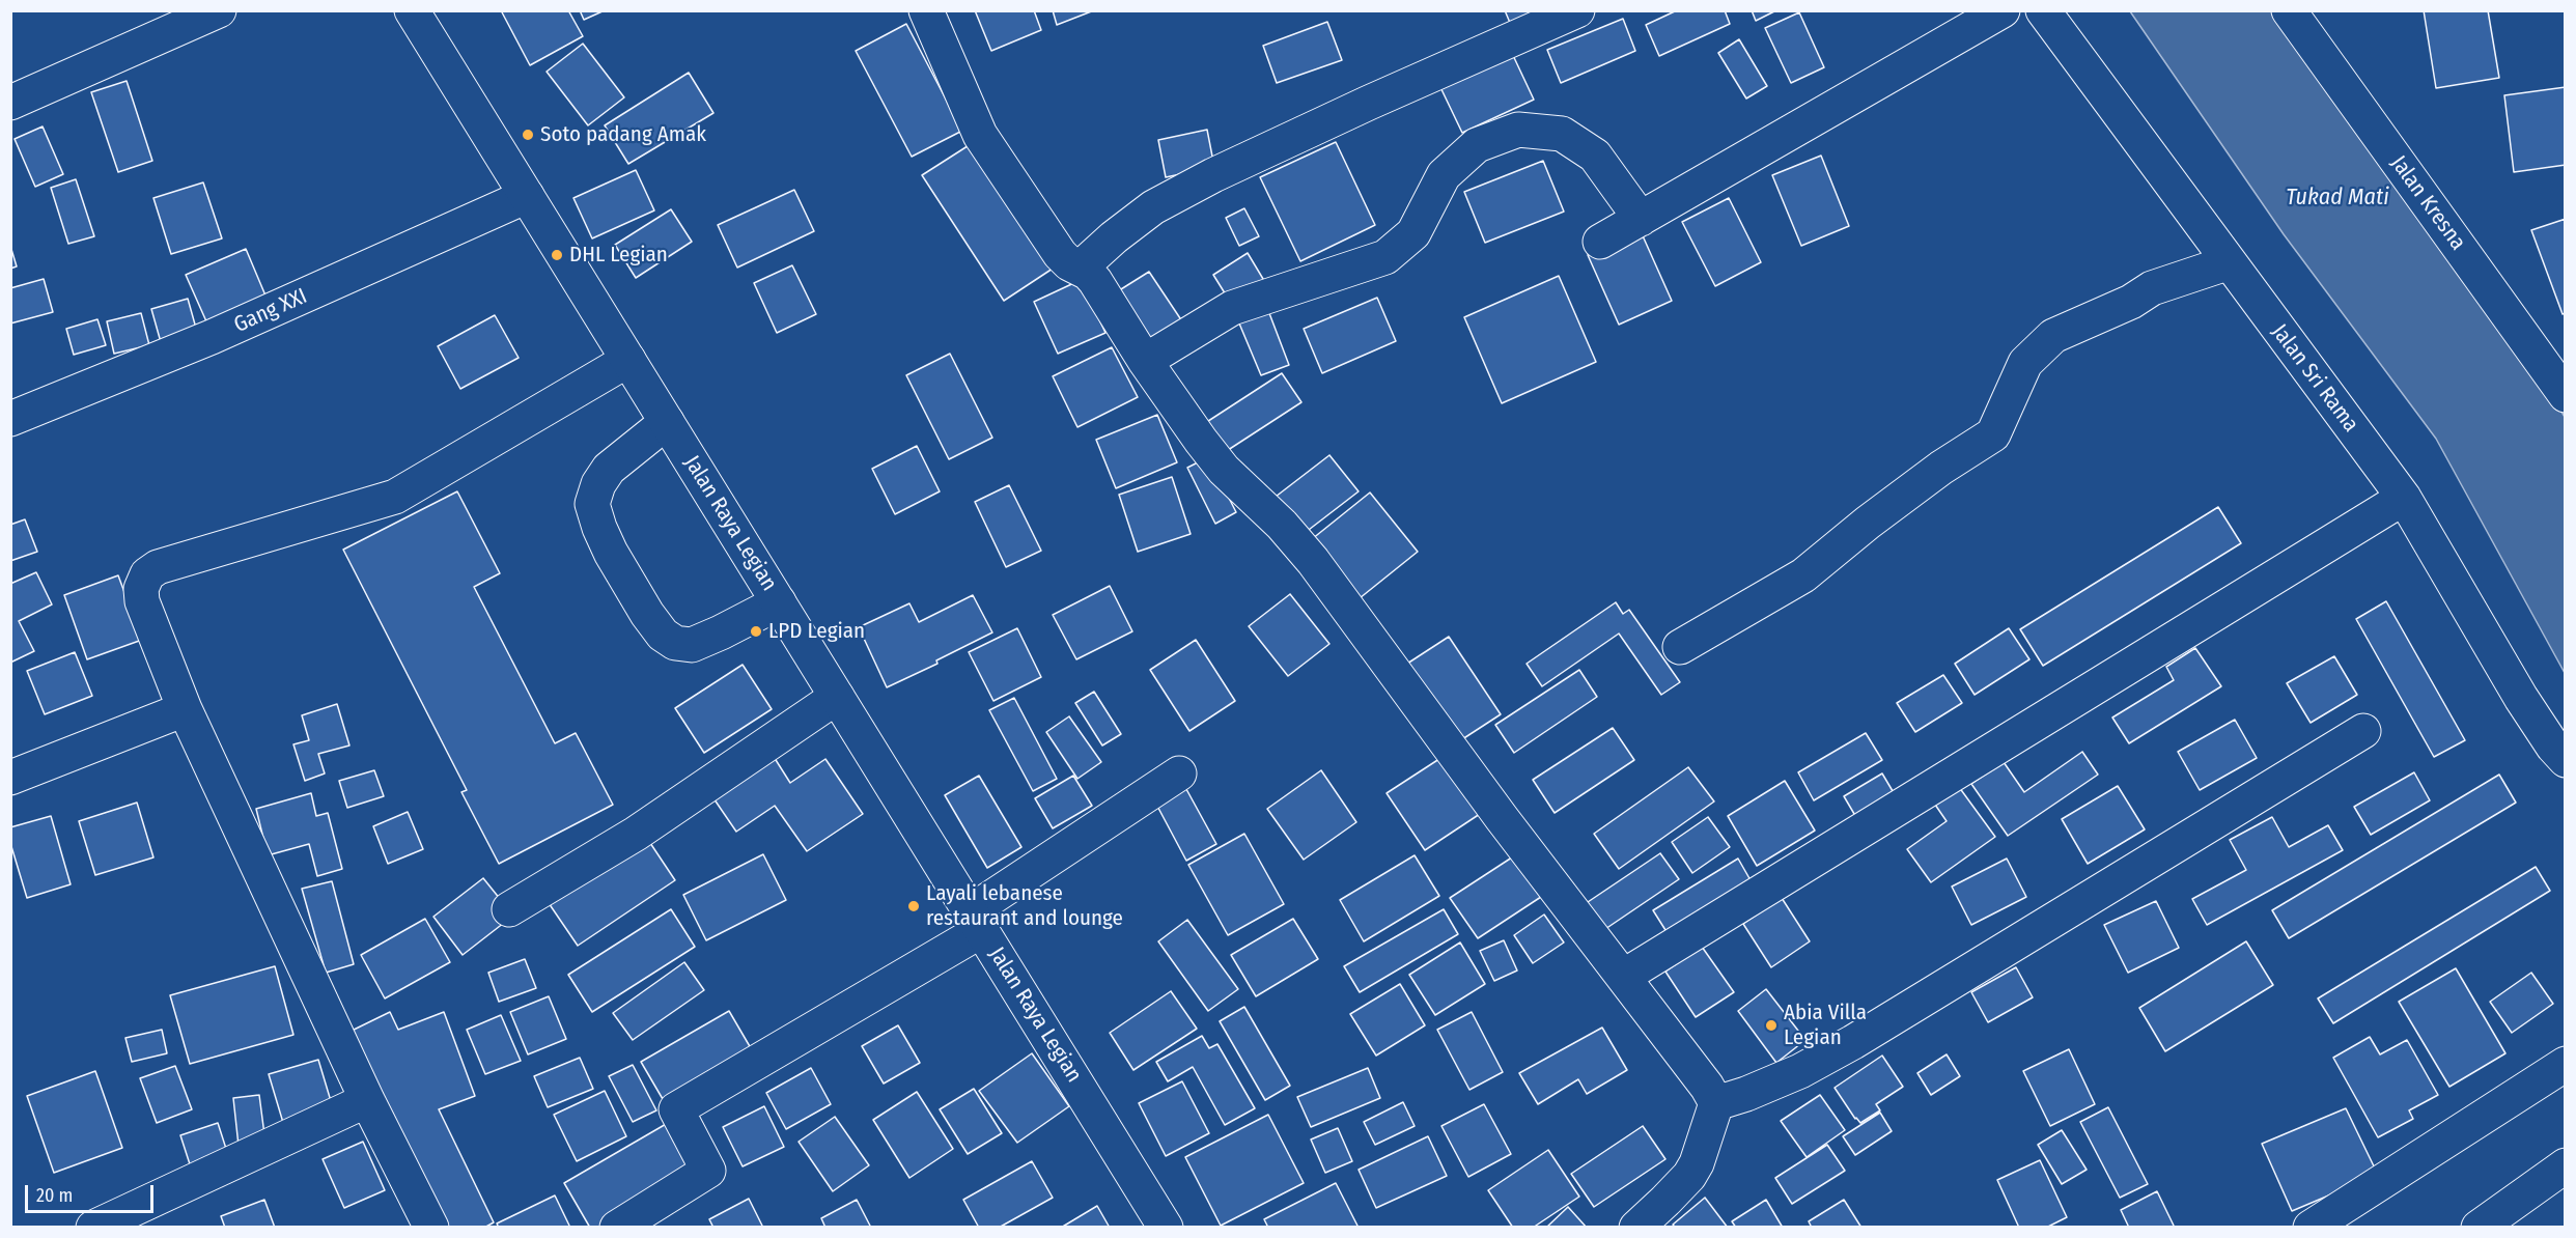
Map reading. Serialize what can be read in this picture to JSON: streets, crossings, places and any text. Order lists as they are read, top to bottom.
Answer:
{
  "streets": {
    "street": [
      "Jalan Kresna",
      "Gang XXI",
      "Jalan Sri Rama",
      "Jalan Raya Legian"
    ]
  },
  "crossings": [
    ["Gang XXI", "Jalan Raya Legian"]
  ],
  "water": ["Tukad Mati"],
  "places": [
    "Soto padang Amak",
    "DHL Legian",
    "LPD Legian",
    "Layali lebanese restaurant and lounge",
    "Abia Villa Legian"
  ],
  "scale_bar": "20 m"
}
